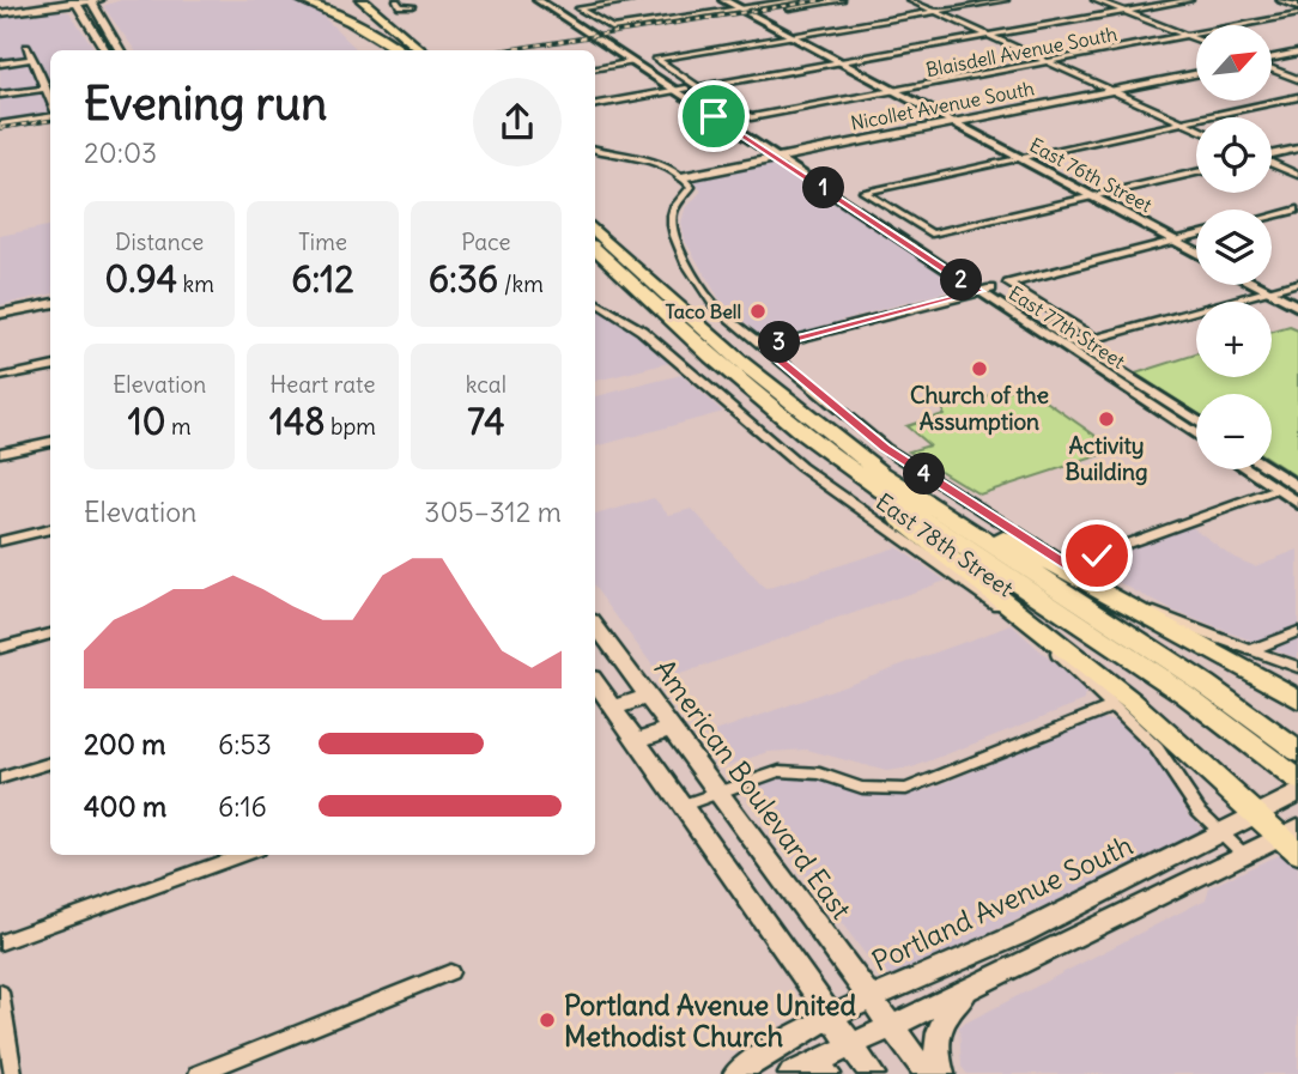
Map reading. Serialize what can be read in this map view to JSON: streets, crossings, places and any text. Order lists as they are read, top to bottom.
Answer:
{
  "streets": {
    "main road": ["Nicollet Avenue South", "American Boulevard East", "Portland Avenue South"],
    "street": [
      "Blaisdell Avenue South",
      "East 76th Street",
      "East 77th Street",
      "East 78th Street"
    ]
  },
  "crossings": [
    ["Blaisdell Avenue South", "East 76th Street"],
    ["Nicollet Avenue South", "East 76th Street"],
    ["Nicollet Avenue South", "East 77th Street"],
    ["Nicollet Avenue South", "East 78th Street"],
    ["East 78th Street", "Portland Avenue South"],
    ["American Boulevard East", "Portland Avenue South"]
  ],
  "places": [
    "Taco Bell",
    "Church of the Assumption",
    "Activity Building",
    "Portland Avenue United Methodist Church"
  ],
  "north": "top right",
  "page": {
    "map_buttons": ["+", "−"],
    "heading": ["Evening run", "20:03"],
    "pins": [
      "1",
      "2",
      "3",
      "4"
    ],
    "stats": [
      ["Distance", "0.94 km"],
      ["Time", "6:12"],
      ["Pace", "6:36 /km"],
      ["Elevation", "10 m"],
      ["Heart rate", "148 bpm"],
      ["kcal", "74"]
    ],
    "chart": ["Elevation", "305–312 m"],
    "list": [
      {
        "name": "200 m",
        "note": "6:53"
      },
      {
        "name": "400 m",
        "note": "6:16"
      }
    ]
  }
}
